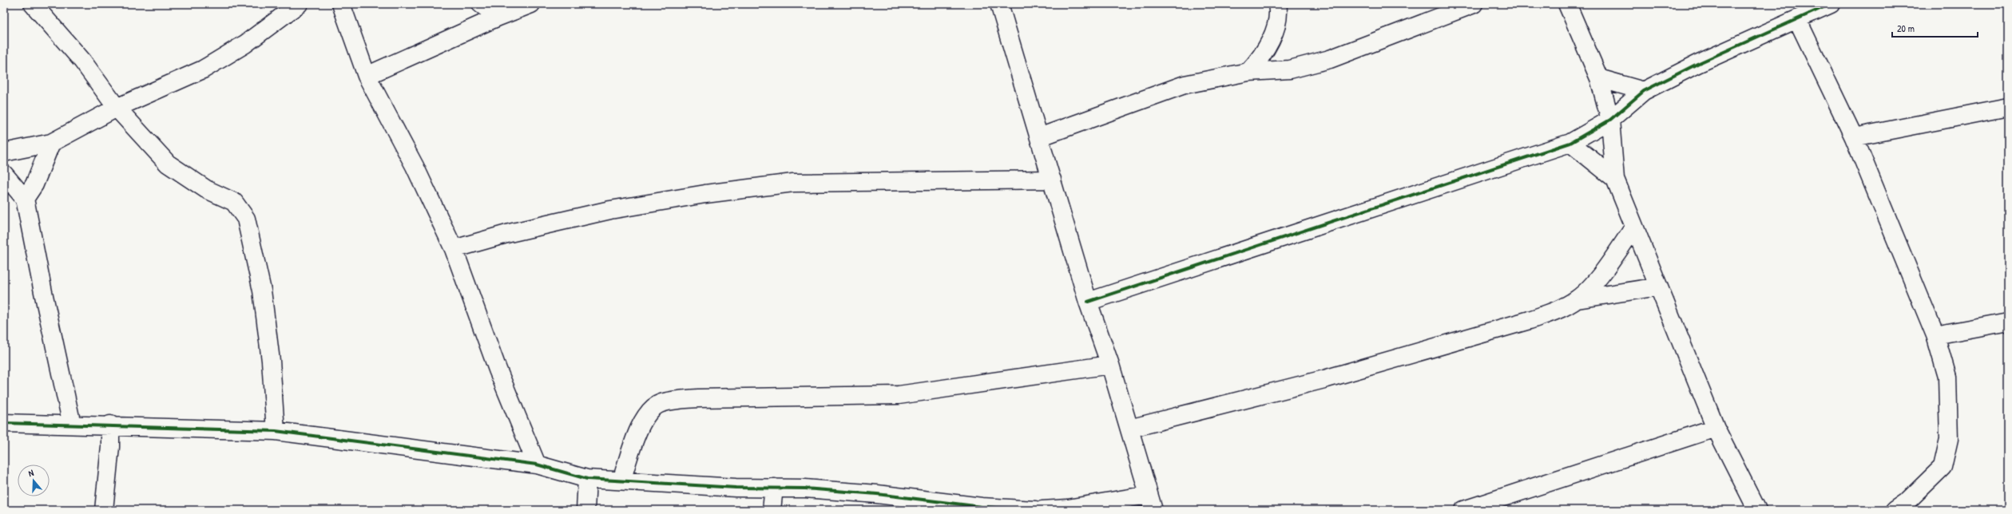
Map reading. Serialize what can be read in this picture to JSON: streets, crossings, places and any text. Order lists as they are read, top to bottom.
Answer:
{
  "scale_bar": "20 m",
  "north": "top"
}
